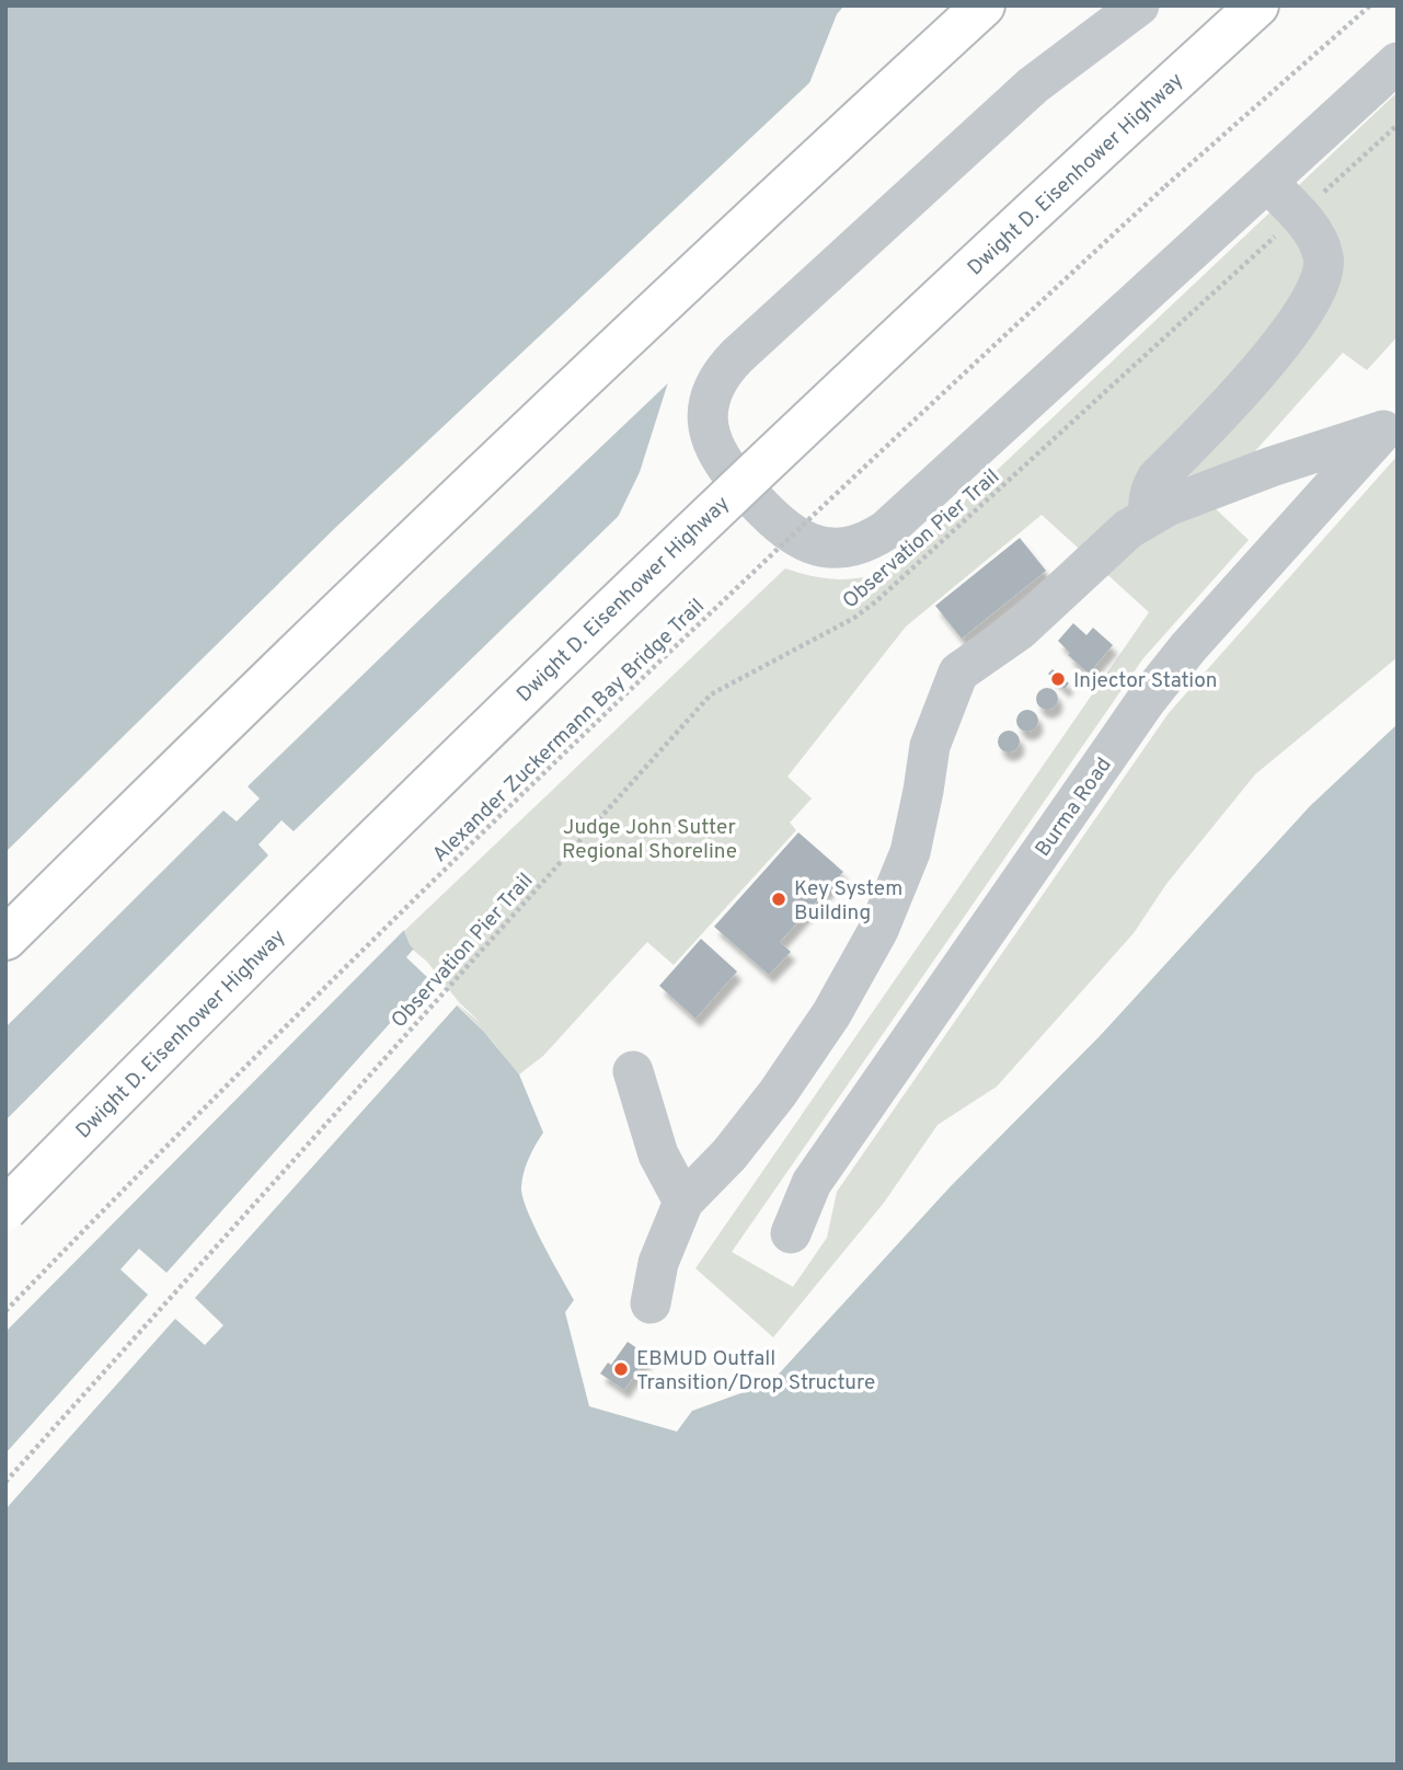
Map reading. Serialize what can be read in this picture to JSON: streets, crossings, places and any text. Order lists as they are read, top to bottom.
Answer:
{
  "streets": {
    "highway": ["Dwight D. Eisenhower Highway"],
    "lane": ["Burma Road"],
    "path": ["Observation Pier Trail", "Alexander Zuckermann Bay Bridge Trail"]
  },
  "parks": ["Judge John Sutter Regional Shoreline"],
  "places": ["Injector Station", "Key System Building", "EBMUD Outfall Transition/Drop Structure"]
}
